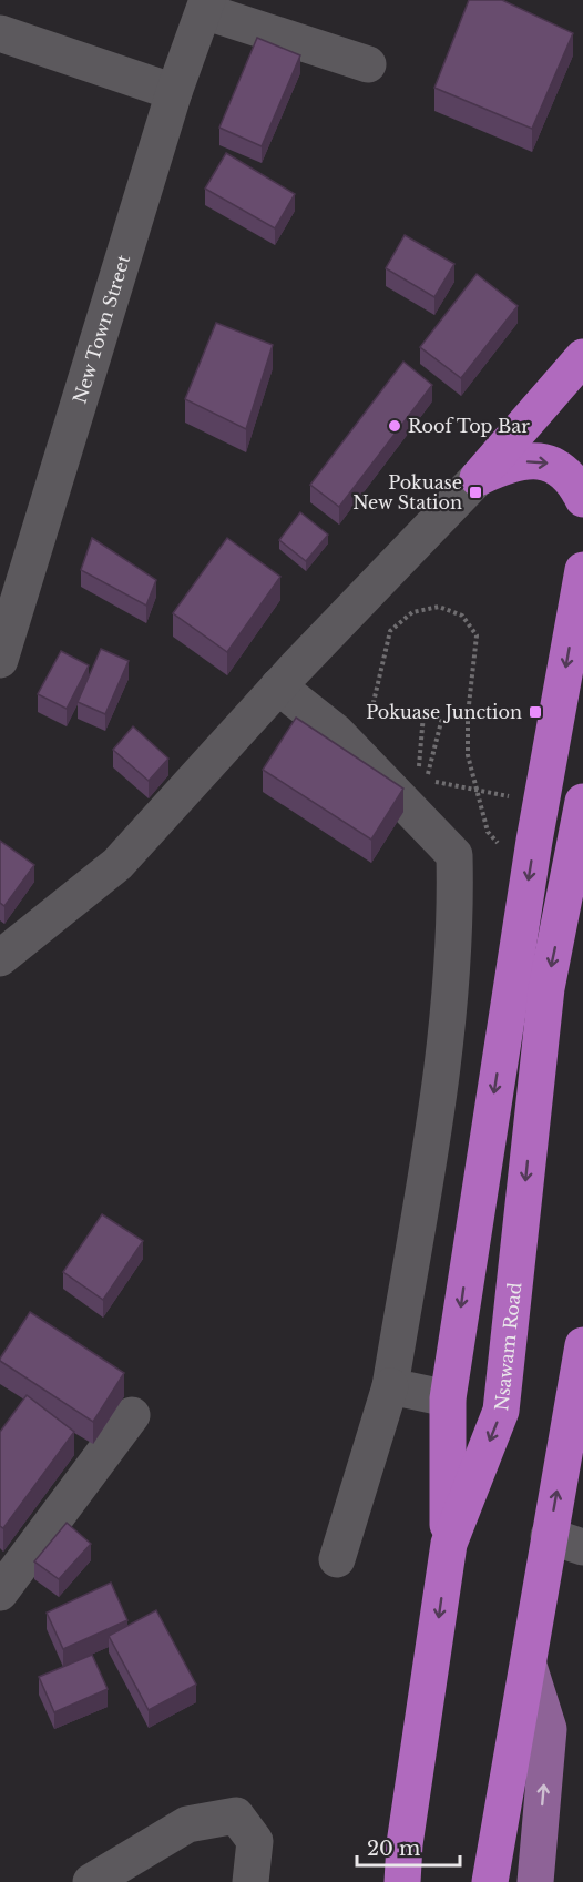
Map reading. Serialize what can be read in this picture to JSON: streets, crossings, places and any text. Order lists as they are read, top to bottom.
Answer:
{
  "streets": {
    "highway": ["Nsawam Road"],
    "street": ["New Town Street"]
  },
  "places": {
    "other": ["Roof Top Bar"],
    "transit": ["Pokuase New Station", "Pokuase Junction"]
  },
  "scale_bar": "20 m"
}
